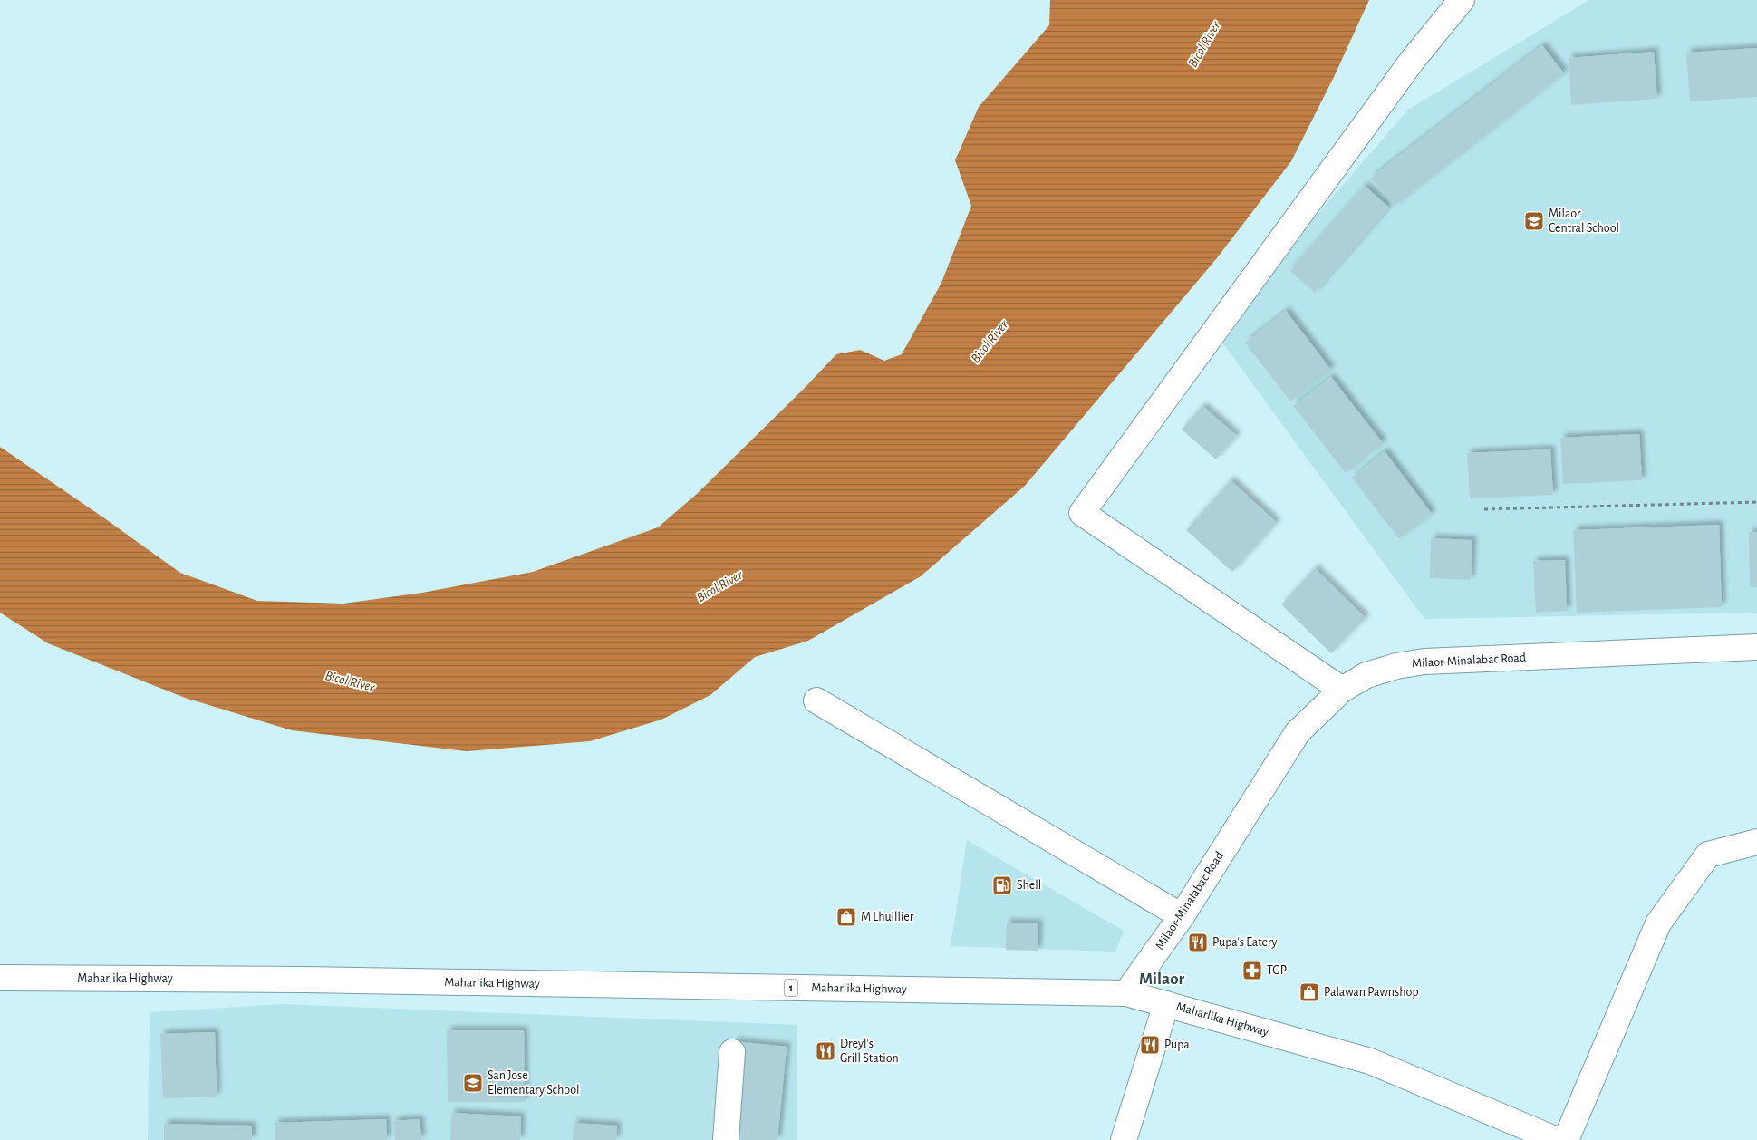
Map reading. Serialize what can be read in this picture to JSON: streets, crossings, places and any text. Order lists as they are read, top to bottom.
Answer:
{
  "streets": {
    "main road": ["Milaor-Minalabac Road", "Maharlika Highway", "1"]
  },
  "crossings": [
    ["Milaor-Minalabac Road", "Maharlika Highway"]
  ],
  "districts": ["Milaor"],
  "water": ["Bicol River"],
  "places": {
    "school or university": ["Milaor Central School", "San Jose Elementary School"],
    "fuel station": ["Shell"],
    "shop": ["M Lhuillier", "Palawan Pawnshop"],
    "restaurant": ["Pupa's Eatery", "Pupa", "Dreyl's Grill Station"],
    "pharmacy": ["TGP"]
  }
}
